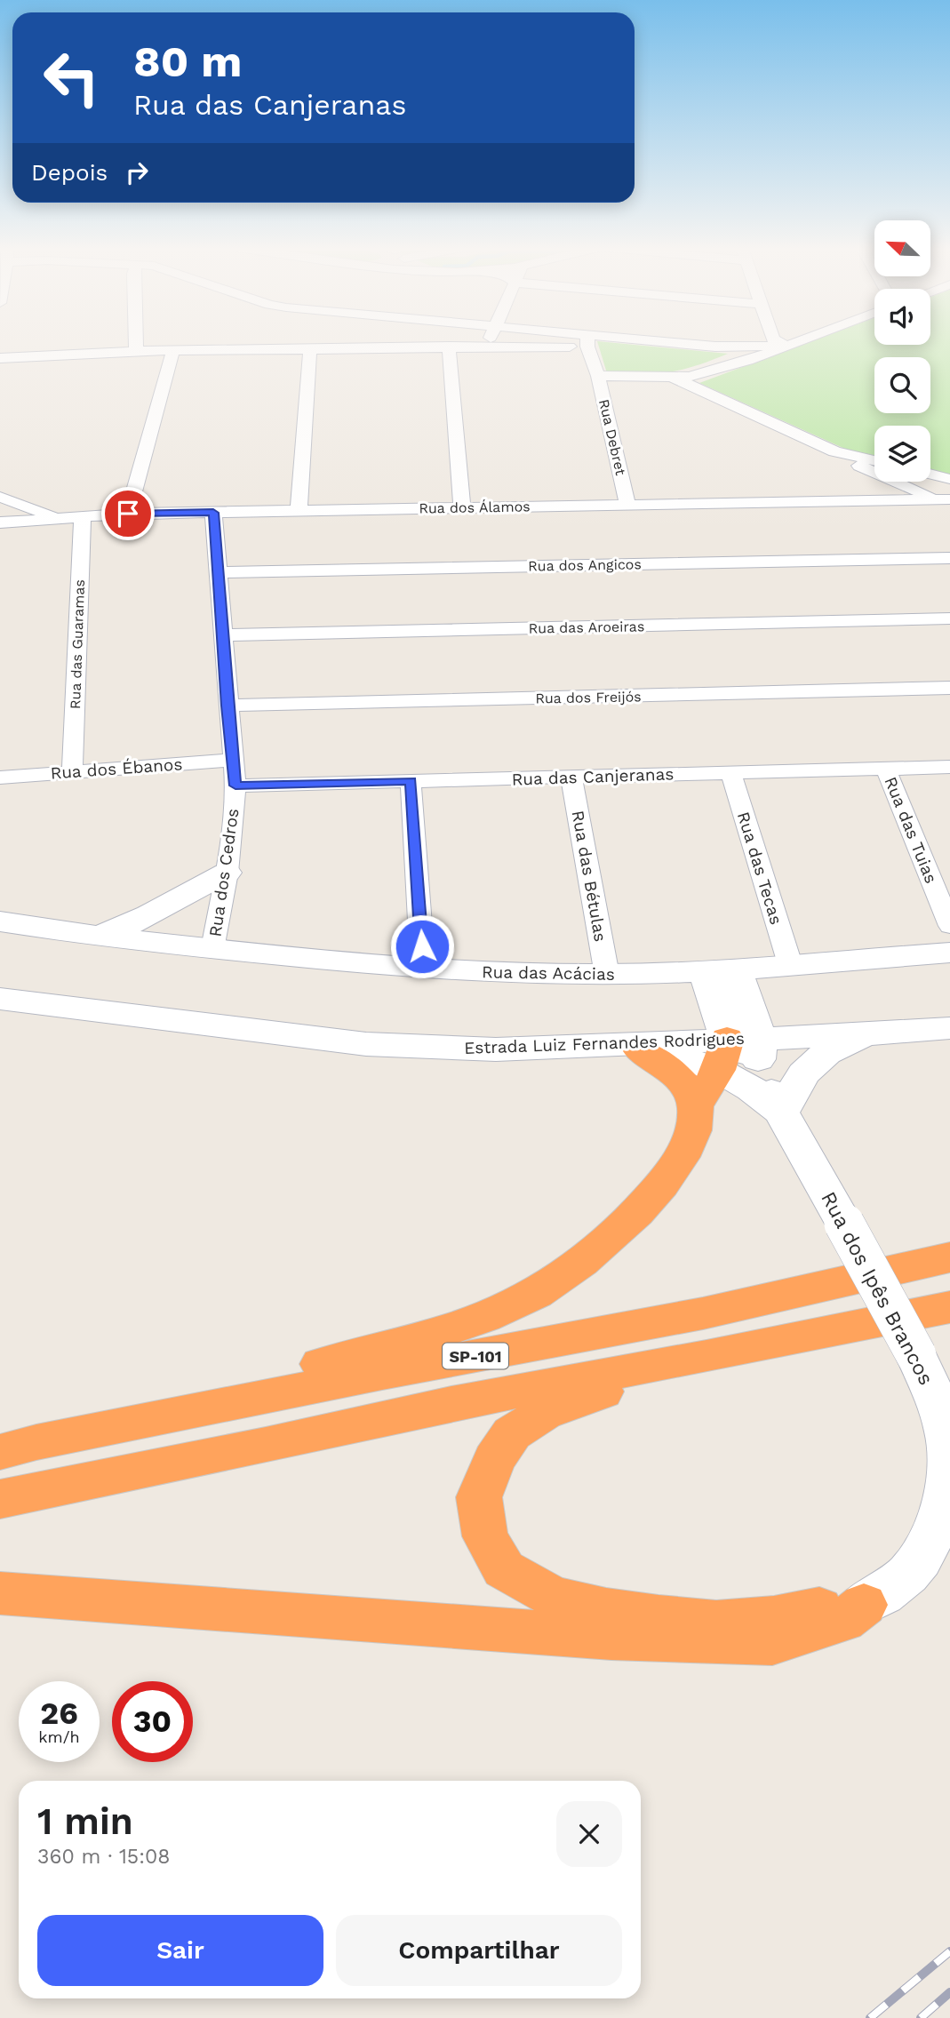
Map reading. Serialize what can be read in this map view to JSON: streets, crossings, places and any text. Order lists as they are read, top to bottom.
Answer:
{
  "streets": {
    "highway": ["SP-101"],
    "street": [
      "Rua Debret",
      "Rua dos Álamos",
      "Rua dos Angicos",
      "Rua das Aroeiras",
      "Rua das Guaramas",
      "Rua dos Freijós",
      "Rua dos Ébanos",
      "Rua das Canjeranas",
      "Rua das Tuias",
      "Rua das Tecas",
      "Rua dos Cedros",
      "Rua das Bétulas",
      "Rua das Acácias",
      "Estrada Luiz Fernandes Rodrigues",
      "Rua dos Ipês Brancos"
    ]
  },
  "crossings": [
    ["Rua Debret", "Rua dos Álamos"],
    ["Rua dos Álamos", "Rua das Guaramas"],
    ["Rua dos Álamos", "Rua dos Cedros"],
    ["Rua dos Angicos", "Rua dos Cedros"],
    ["Rua das Aroeiras", "Rua dos Cedros"],
    ["Rua das Guaramas", "Rua dos Ébanos"],
    ["Rua dos Freijós", "Rua dos Cedros"],
    ["Rua dos Ébanos", "Rua dos Cedros"],
    ["Rua das Canjeranas", "Rua das Tuias"],
    ["Rua das Canjeranas", "Rua das Tecas"],
    ["Rua das Canjeranas", "Rua dos Cedros"],
    ["Rua das Canjeranas", "Rua das Bétulas"],
    ["Rua das Tecas", "Rua das Acácias"],
    ["Rua dos Cedros", "Rua das Acácias"],
    ["Rua das Bétulas", "Rua das Acácias"],
    ["Rua das Acácias", "Rua dos Ipês Brancos"],
    ["Estrada Luiz Fernandes Rodrigues", "Rua dos Ipês Brancos"]
  ],
  "north": "top left",
  "page": {
    "turn": ["80 m", "Rua das Canjeranas"],
    "then": "Depois",
    "speed": "26 km/h",
    "limit": "30",
    "heading": ["1 min", "360 m · 15:08"],
    "buttons": ["Sair", "Compartilhar"]
  }
}
